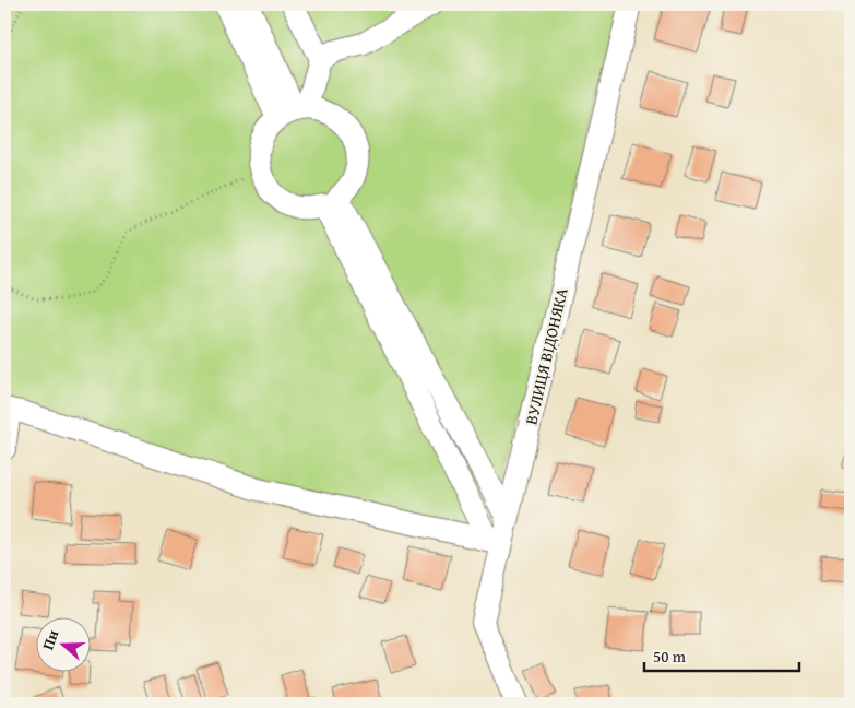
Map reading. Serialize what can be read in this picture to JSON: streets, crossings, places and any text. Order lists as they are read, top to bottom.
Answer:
{
  "streets": {
    "street": ["ВУЛИЦЯ ВІДОНЯКА"]
  },
  "scale_bar": "50 m",
  "north": "left"
}
